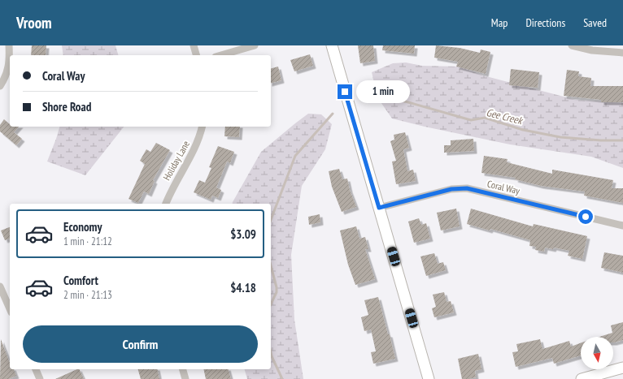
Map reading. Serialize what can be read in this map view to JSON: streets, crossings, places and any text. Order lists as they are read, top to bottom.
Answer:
{
  "streets": {
    "street": ["Holiday Lane", "Coral Way"]
  },
  "water": ["Gee Creek"],
  "north": "bottom",
  "page": {
    "header": "Vroom",
    "nav": ["Map", "Directions", "Saved"],
    "banner": ["Coral Way", "Shore Road"],
    "bubble": "1 min",
    "list": [
      {
        "name": "Economy",
        "note": "1 min · 21:12",
        "value": "$3.09"
      },
      {
        "name": "Comfort",
        "note": "2 min · 21:13",
        "value": "$4.18"
      }
    ],
    "buttons": "Confirm"
  }
}
